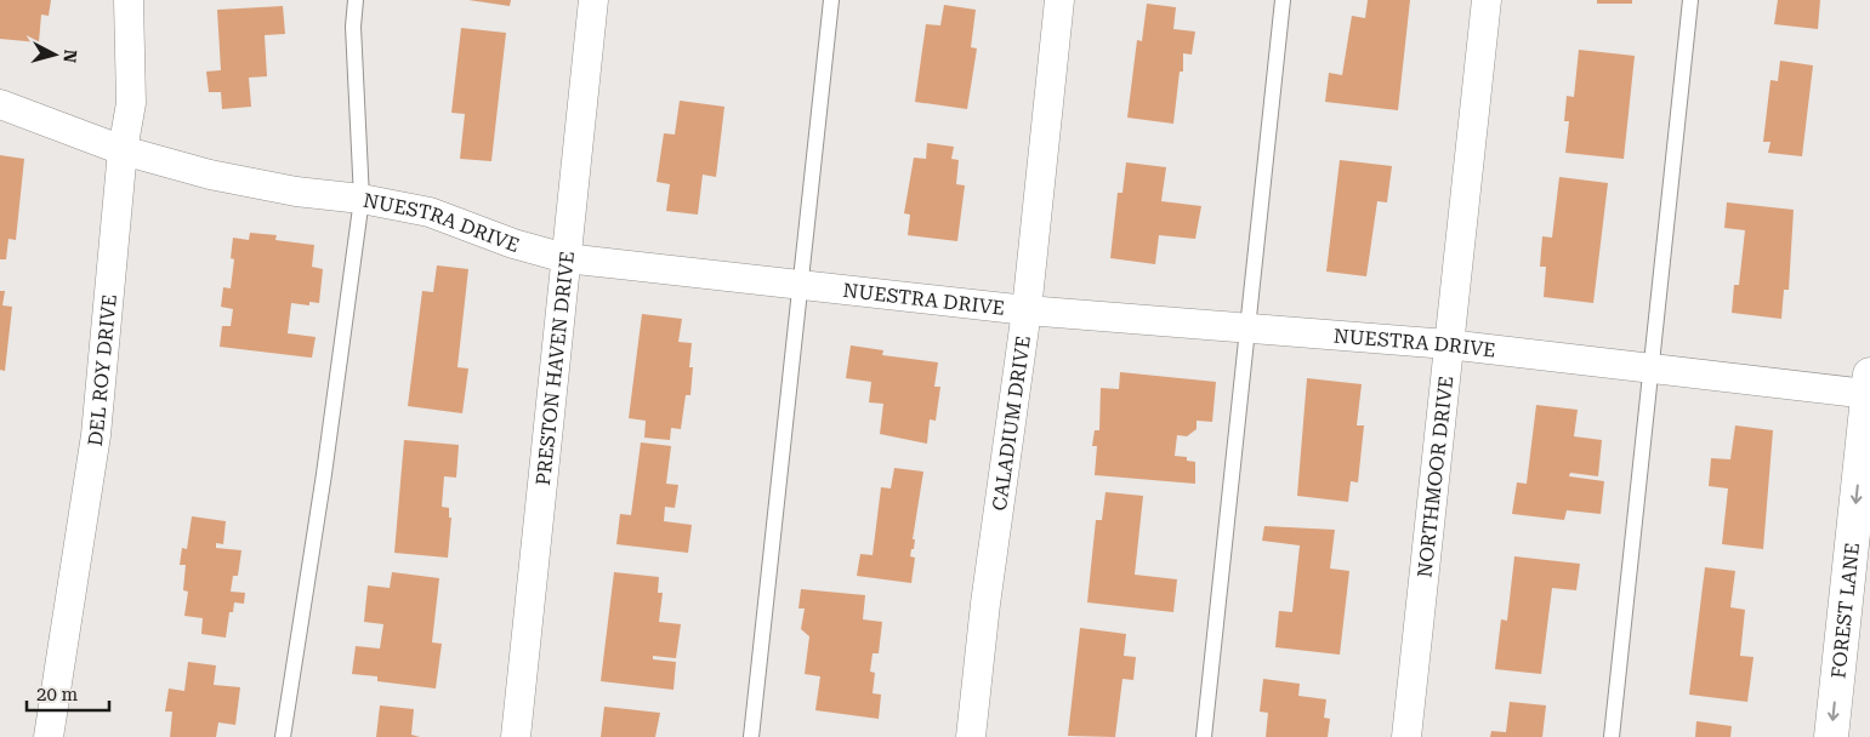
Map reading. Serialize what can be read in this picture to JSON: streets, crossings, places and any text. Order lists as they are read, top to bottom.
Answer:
{
  "streets": {
    "main road": ["FOREST LANE"],
    "street": [
      "NUESTRA DRIVE",
      "PRESTON HAVEN DRIVE",
      "DEL ROY DRIVE",
      "CALADIUM DRIVE",
      "NORTHMOOR DRIVE"
    ]
  },
  "crossings": [
    ["NUESTRA DRIVE", "PRESTON HAVEN DRIVE"],
    ["NUESTRA DRIVE", "DEL ROY DRIVE"],
    ["NUESTRA DRIVE", "CALADIUM DRIVE"],
    ["NUESTRA DRIVE", "NORTHMOOR DRIVE"],
    ["NUESTRA DRIVE", "FOREST LANE"]
  ],
  "one_way": ["FOREST LANE"],
  "scale_bar": "20 m",
  "north": "right"
}
